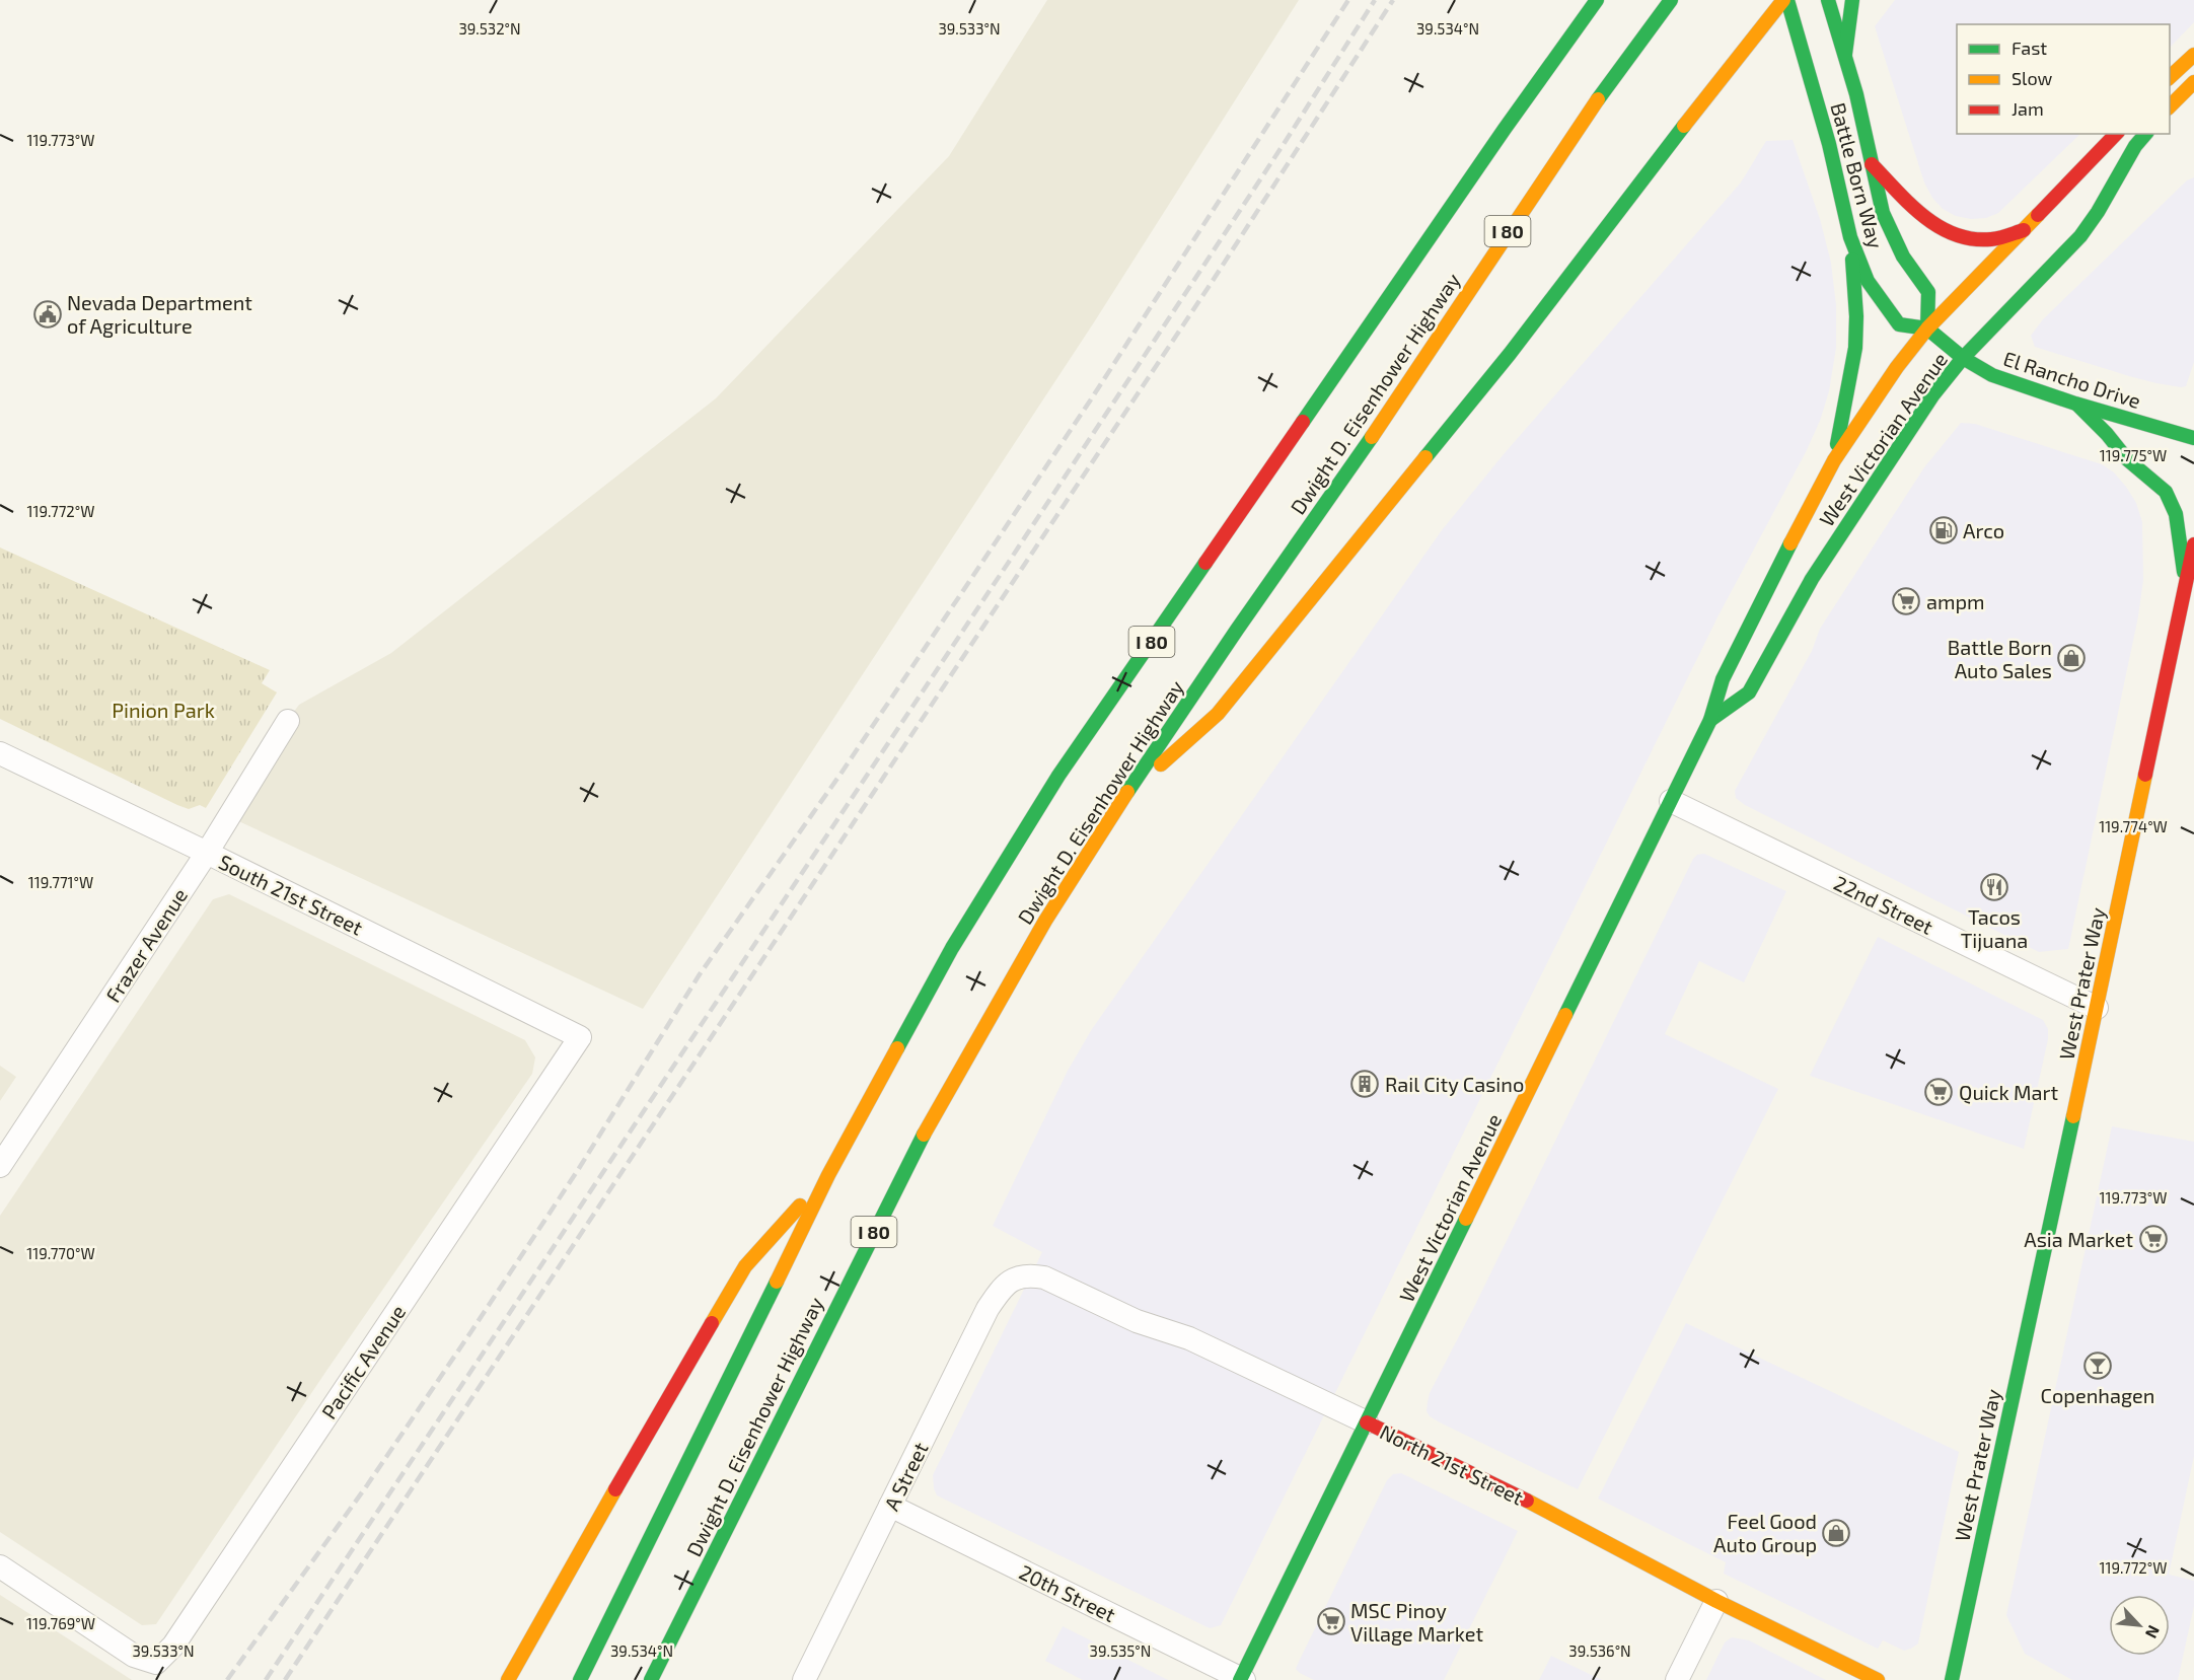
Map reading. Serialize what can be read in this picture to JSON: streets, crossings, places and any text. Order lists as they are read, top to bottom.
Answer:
{
  "streets": {
    "main road": [
      "Battle Born Way",
      "I 80",
      "El Rancho Drive",
      "Dwight D. Eisenhower Highway",
      "West Victorian Avenue",
      "West Prater Way",
      "North 21st Street"
    ],
    "street": [
      "South 21st Street",
      "22nd Street",
      "Frazer Avenue",
      "Pacific Avenue",
      "A Street",
      "20th Street"
    ]
  },
  "crossings": [
    ["Battle Born Way", "El Rancho Drive"],
    ["Battle Born Way", "West Victorian Avenue"],
    ["El Rancho Drive", "West Victorian Avenue"],
    ["West Victorian Avenue", "22nd Street"],
    ["West Victorian Avenue", "North 21st Street"],
    ["West Victorian Avenue", "20th Street"],
    ["South 21st Street", "Frazer Avenue"],
    ["South 21st Street", "Pacific Avenue"],
    ["22nd Street", "West Prater Way"],
    ["North 21st Street", "A Street"],
    ["A Street", "20th Street"]
  ],
  "parks": ["Pinion Park"],
  "places": {
    "public building": ["Nevada Department of Agriculture"],
    "fuel station": ["Arco"],
    "supermarket": [
      "ampm",
      "Quick Mart",
      "Asia Market",
      "MSC Pinoy Village Market"
    ],
    "shop": ["Battle Born Auto Sales", "Feel Good Auto Group"],
    "restaurant": ["Tacos Tijuana"],
    "building": ["Rail City Casino"],
    "bar": ["Copenhagen"]
  },
  "legend": ["Fast", "Slow", "Jam"],
  "north": "bottom right",
  "coordinates": [
    "39.534°N",
    "39.532°N",
    "39.533°N",
    "119.773°W",
    "119.775°W",
    "119.772°W",
    "119.774°W",
    "119.771°W",
    "119.770°W",
    "119.769°W",
    "39.535°N",
    "39.536°N"
  ]
}
